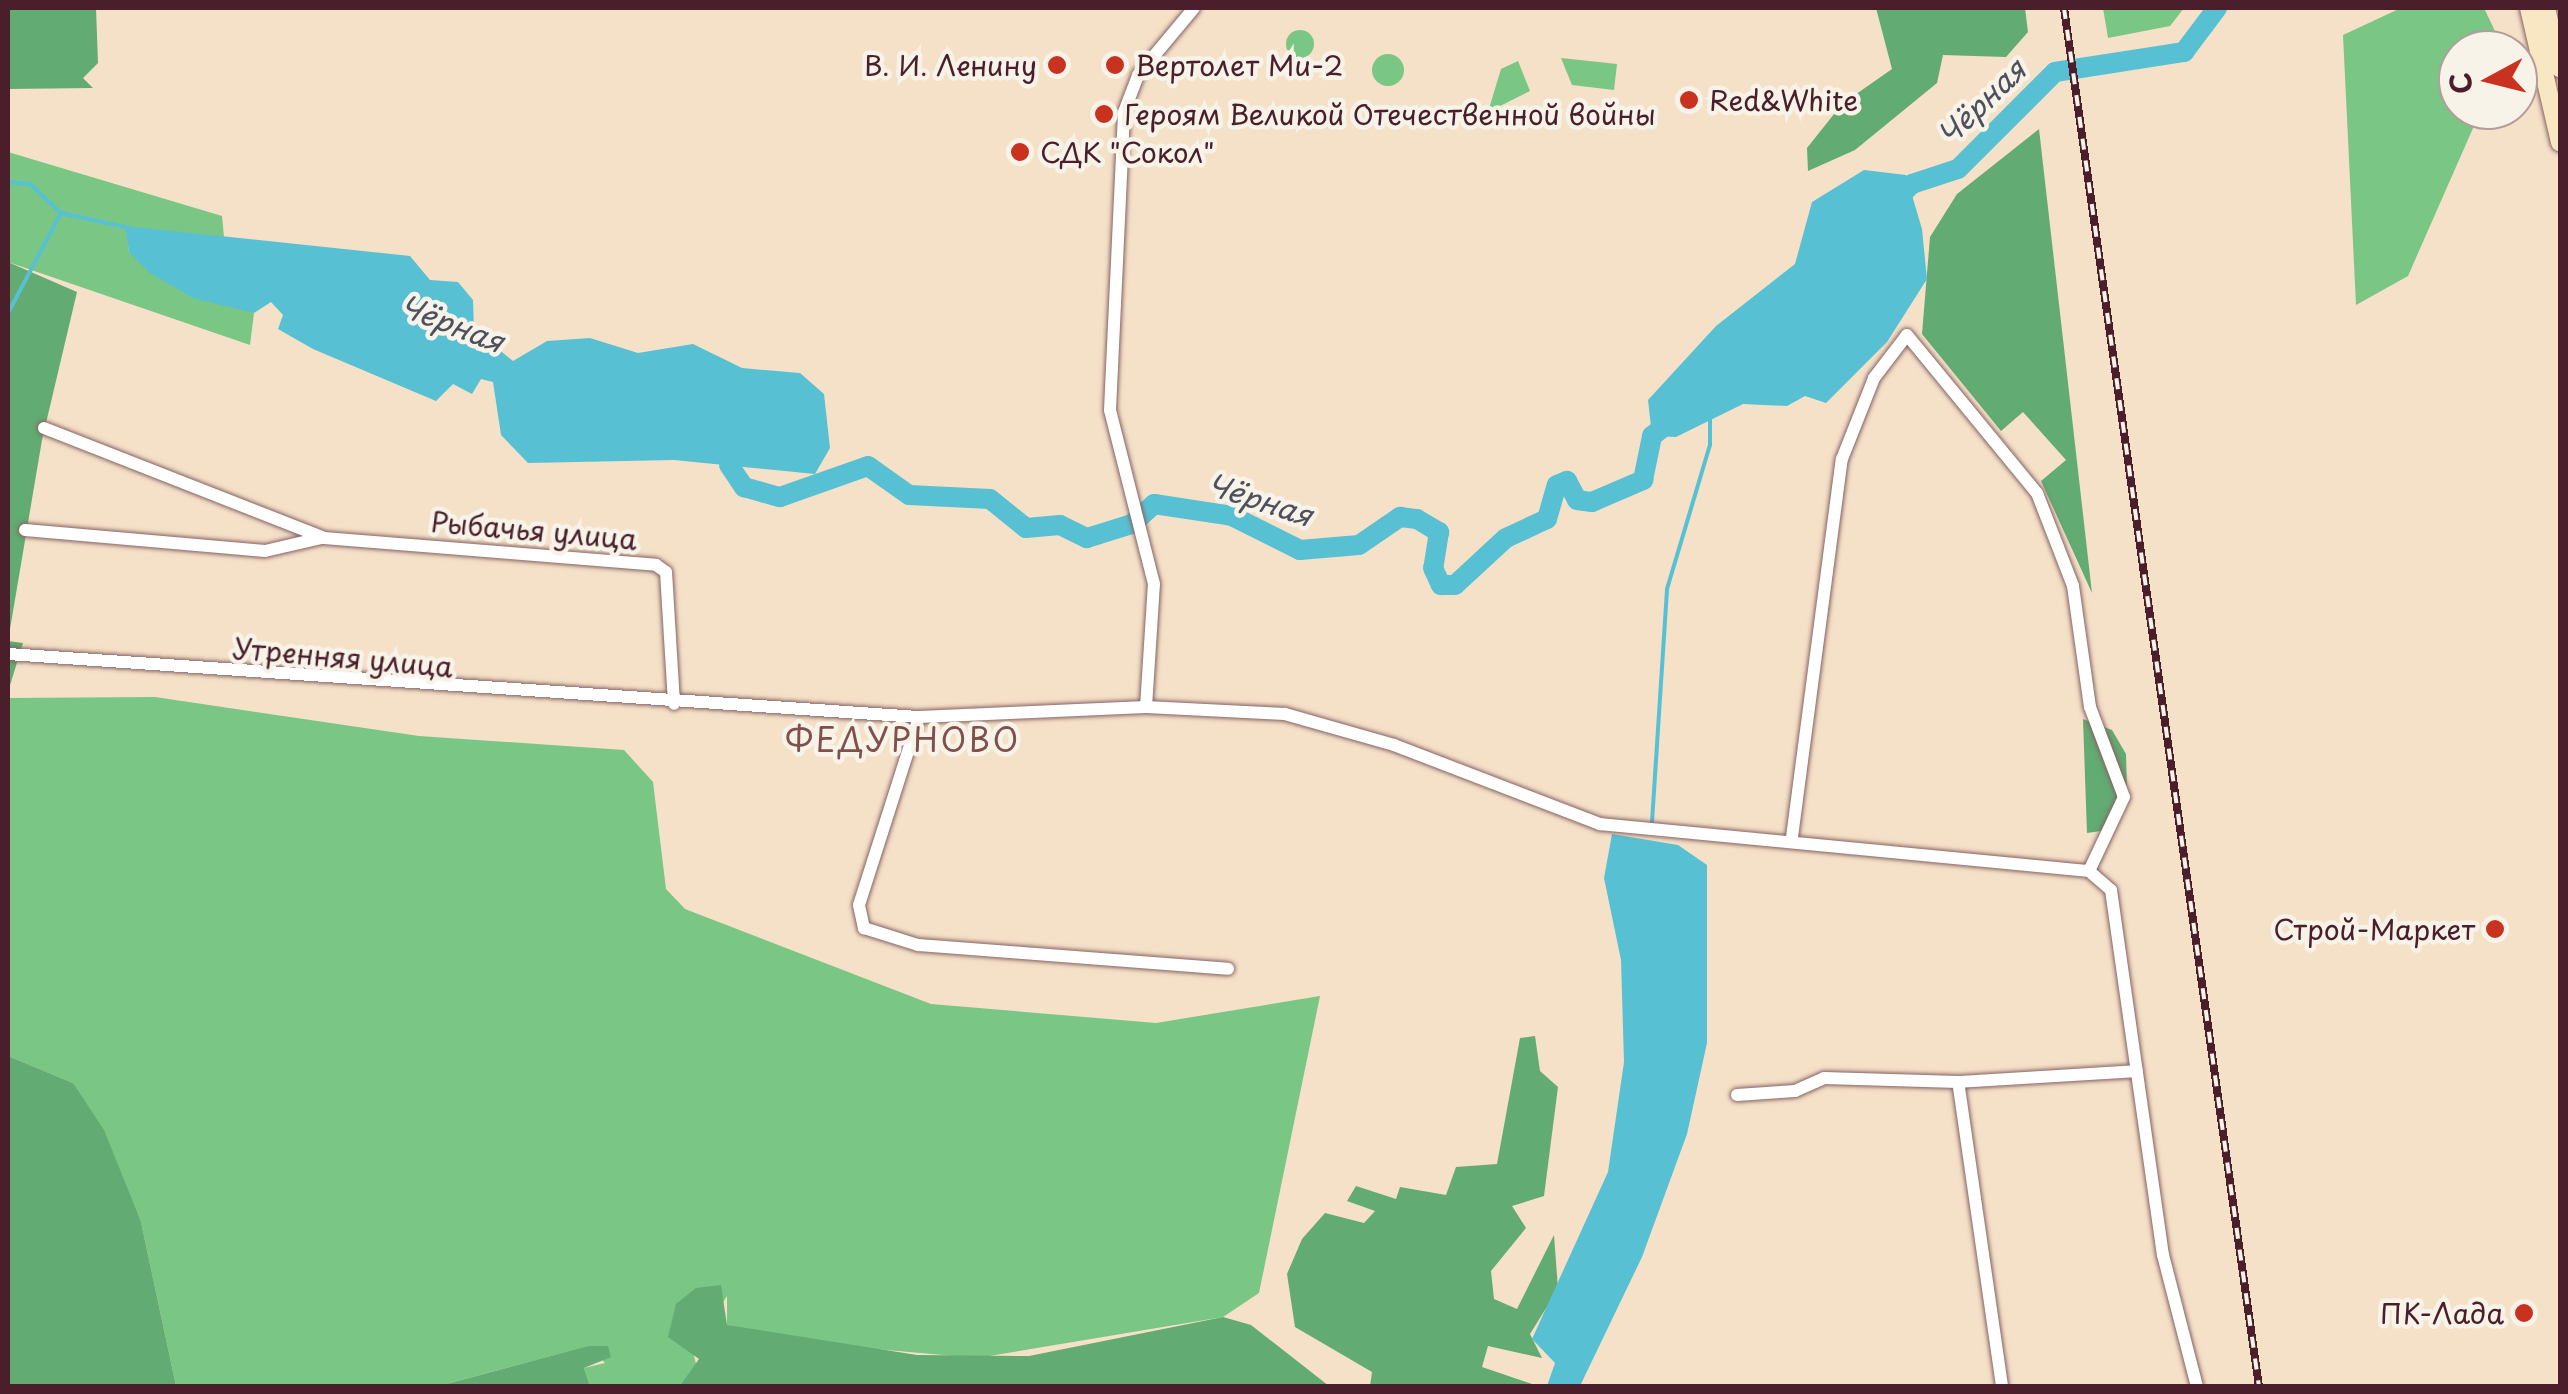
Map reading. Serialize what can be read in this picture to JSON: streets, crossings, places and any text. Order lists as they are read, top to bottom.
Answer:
{
  "streets": {
    "street": ["Рыбачья улица", "Утренняя улица"]
  },
  "crossings": [
    ["Рыбачья улица", "Утренняя улица"]
  ],
  "districts": ["ФЕДУРНОВО"],
  "water": ["Чёрная"],
  "places": [
    "В. И. Ленину",
    "Вертолет Ми-2",
    "Red&White",
    "Героям Великой Отечественной войны",
    "СДК \"Сокол\"",
    "Строй-Маркет",
    "ПК-Лада"
  ],
  "north": "left"
}
